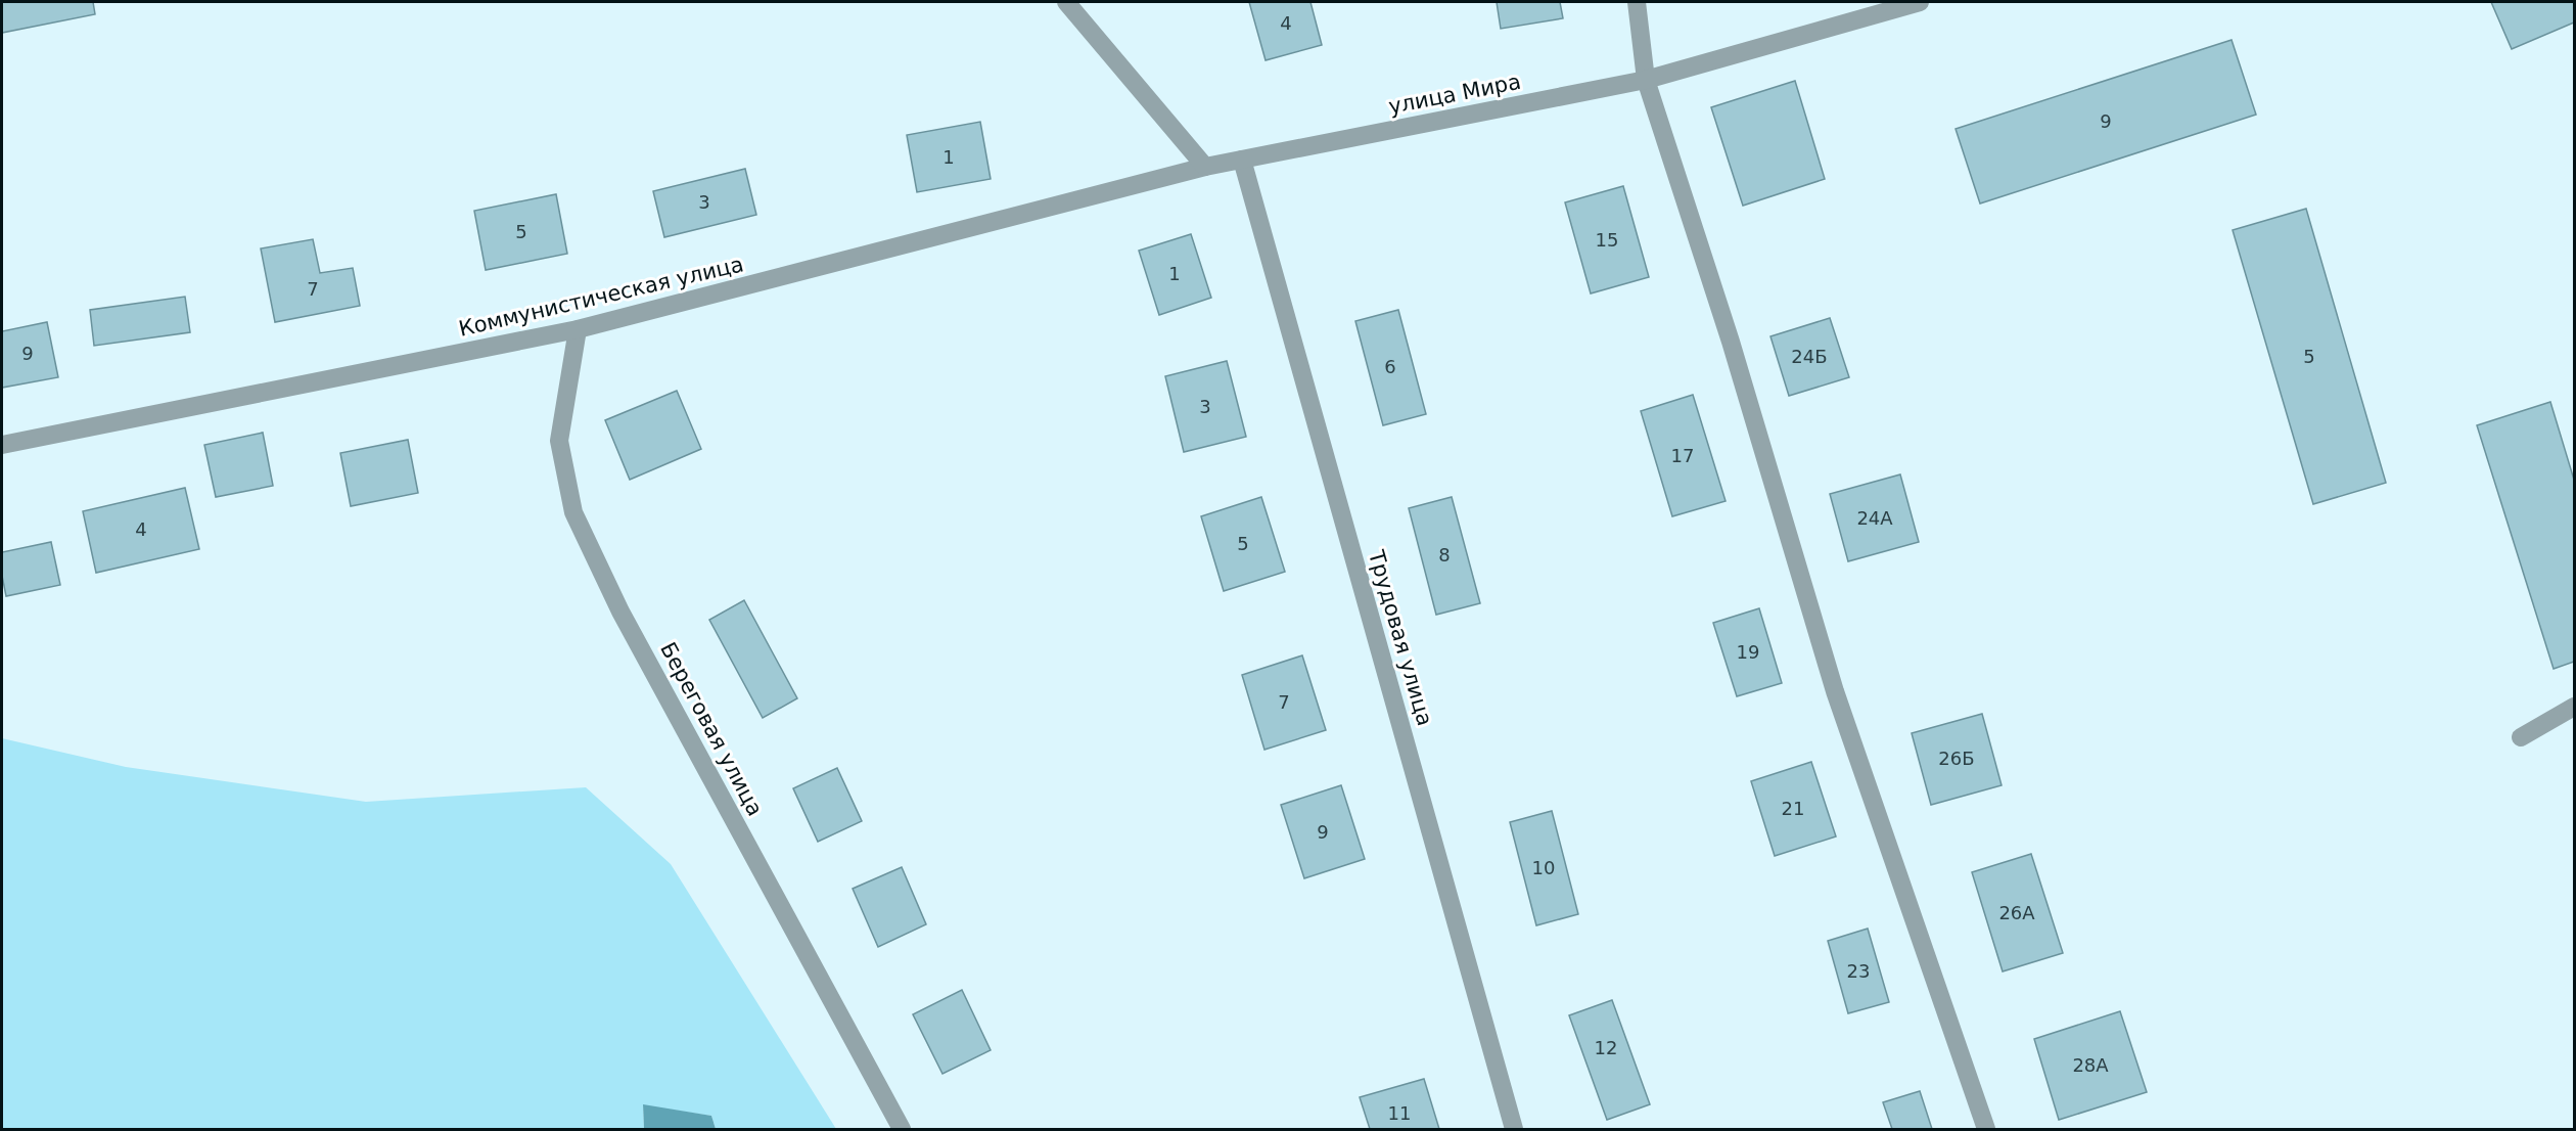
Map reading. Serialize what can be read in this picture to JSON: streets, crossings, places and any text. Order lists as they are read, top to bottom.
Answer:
{
  "streets": {
    "street": [
      "улица Мира",
      "Коммунистическая улица",
      "Трудовая улица",
      "Береговая улица"
    ]
  },
  "crossings": [
    ["улица Мира", "Коммунистическая улица"],
    ["улица Мира", "Трудовая улица"],
    ["Коммунистическая улица", "Береговая улица"]
  ],
  "house_numbers": [
    "4",
    "9",
    "1",
    "3",
    "5",
    "15",
    "1",
    "7",
    "9",
    "24Б",
    "5",
    "6",
    "3",
    "17",
    "24А",
    "4",
    "5",
    "8",
    "19",
    "7",
    "26Б",
    "21",
    "9",
    "10",
    "26А",
    "23",
    "12",
    "28А",
    "11"
  ]
}
